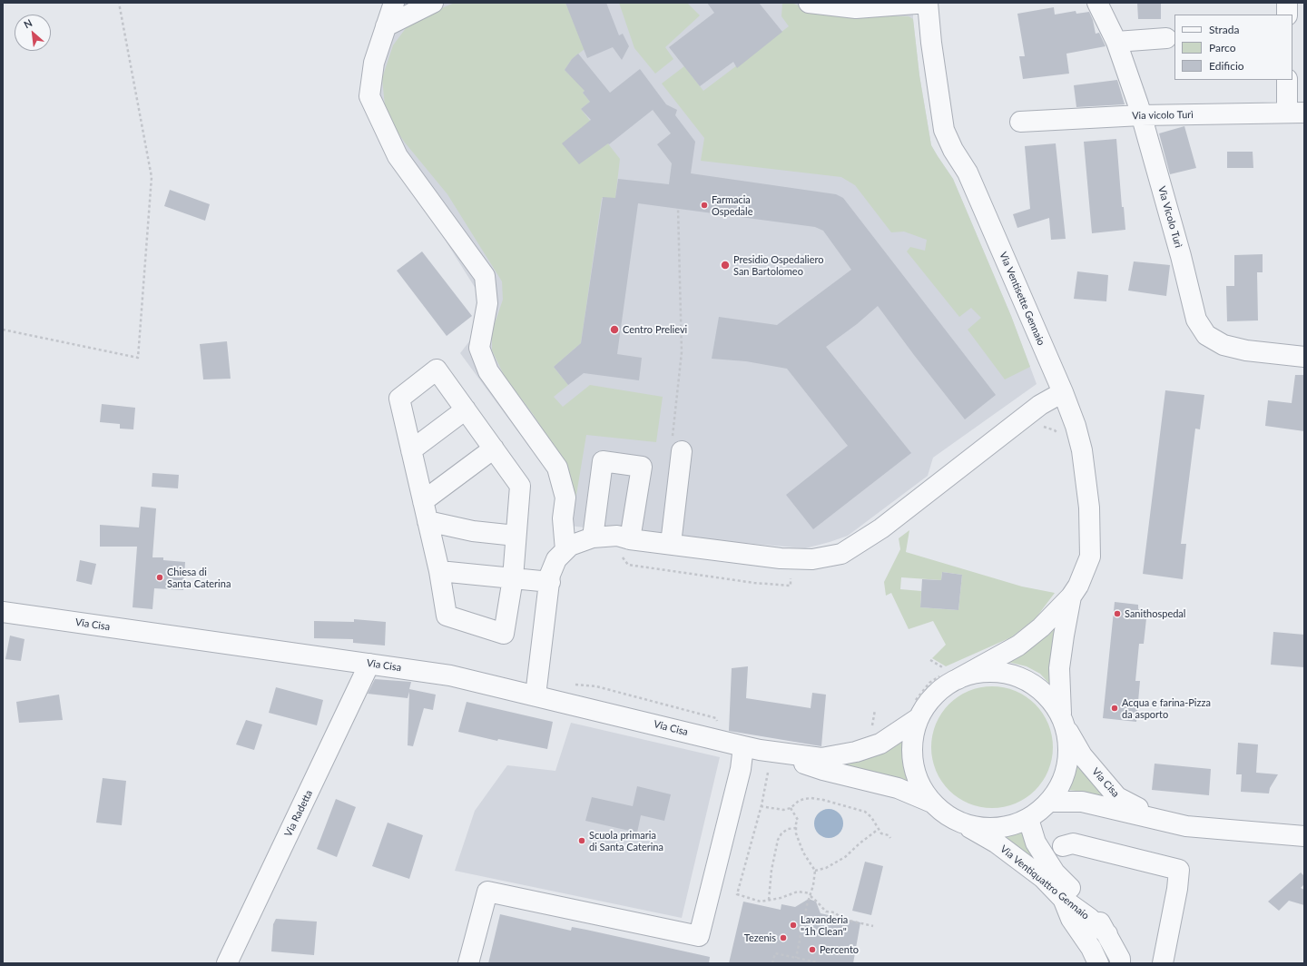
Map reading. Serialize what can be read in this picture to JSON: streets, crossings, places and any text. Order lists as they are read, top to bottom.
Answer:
{
  "streets": {
    "street": [
      "Via vicolo Turì",
      "Via Vicolo Turì",
      "Via Ventisette Gennaio",
      "Via Cisa",
      "Via Radetta",
      "Via Ventiquattro Gennaio"
    ]
  },
  "crossings": [
    ["Via vicolo Turì", "Via Vicolo Turì"],
    ["Via Ventisette Gennaio", "Via Cisa"],
    ["Via Ventisette Gennaio", "Via Ventiquattro Gennaio"],
    ["Via Cisa", "Via Radetta"]
  ],
  "places": [
    "Farmacia Ospedale",
    "Presidio Ospedaliero San Bartolomeo",
    "Centro Prelievi",
    "Chiesa di Santa Caterina",
    "Sanithospedal",
    "Acqua e farina-Pizza da asporto",
    "Scuola primaria di Santa Caterina",
    "Lavanderia \"1h Clean\"",
    "Tezenis",
    "Percento"
  ],
  "legend": ["Strada", "Parco", "Edificio"],
  "north": "top left"
}
